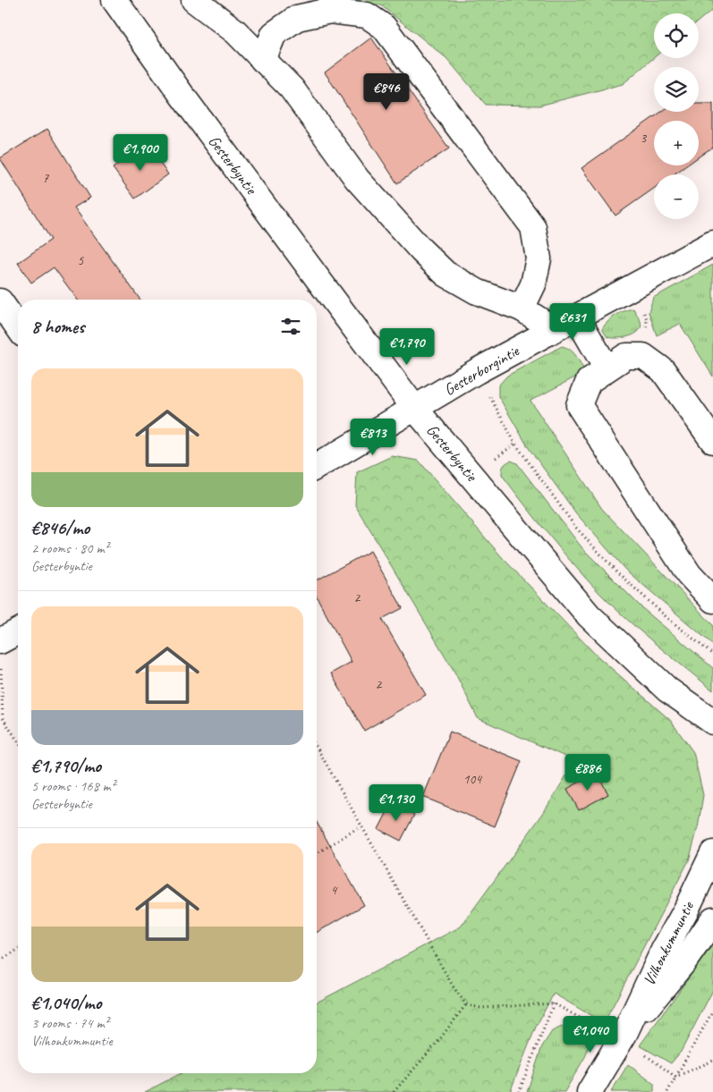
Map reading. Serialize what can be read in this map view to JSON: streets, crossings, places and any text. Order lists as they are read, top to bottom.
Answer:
{
  "streets": {
    "street": ["Gesterbyntie", "Gesterborgintie", "Vilhonkummuntie"]
  },
  "crossings": [
    ["Gesterbyntie", "Gesterborgintie"]
  ],
  "house_numbers": [
    "3",
    "7",
    "5",
    "2",
    "2",
    "104",
    "4"
  ],
  "page": {
    "map_buttons": ["+", "−"],
    "price": [
      "€846",
      "€1,900",
      "€631",
      "€1,790",
      "€813",
      "€886",
      "€1,130",
      "€1,040"
    ],
    "heading": "8 homes",
    "list": [
      {
        "name": "€846/mo",
        "note": "2 rooms · 80 m² · Gesterbyntie"
      },
      {
        "name": "€1,790/mo",
        "note": "5 rooms · 168 m² · Gesterbyntie"
      },
      {
        "name": "€1,040/mo",
        "note": "3 rooms · 74 m² · Vilhonkummuntie"
      }
    ]
  }
}
